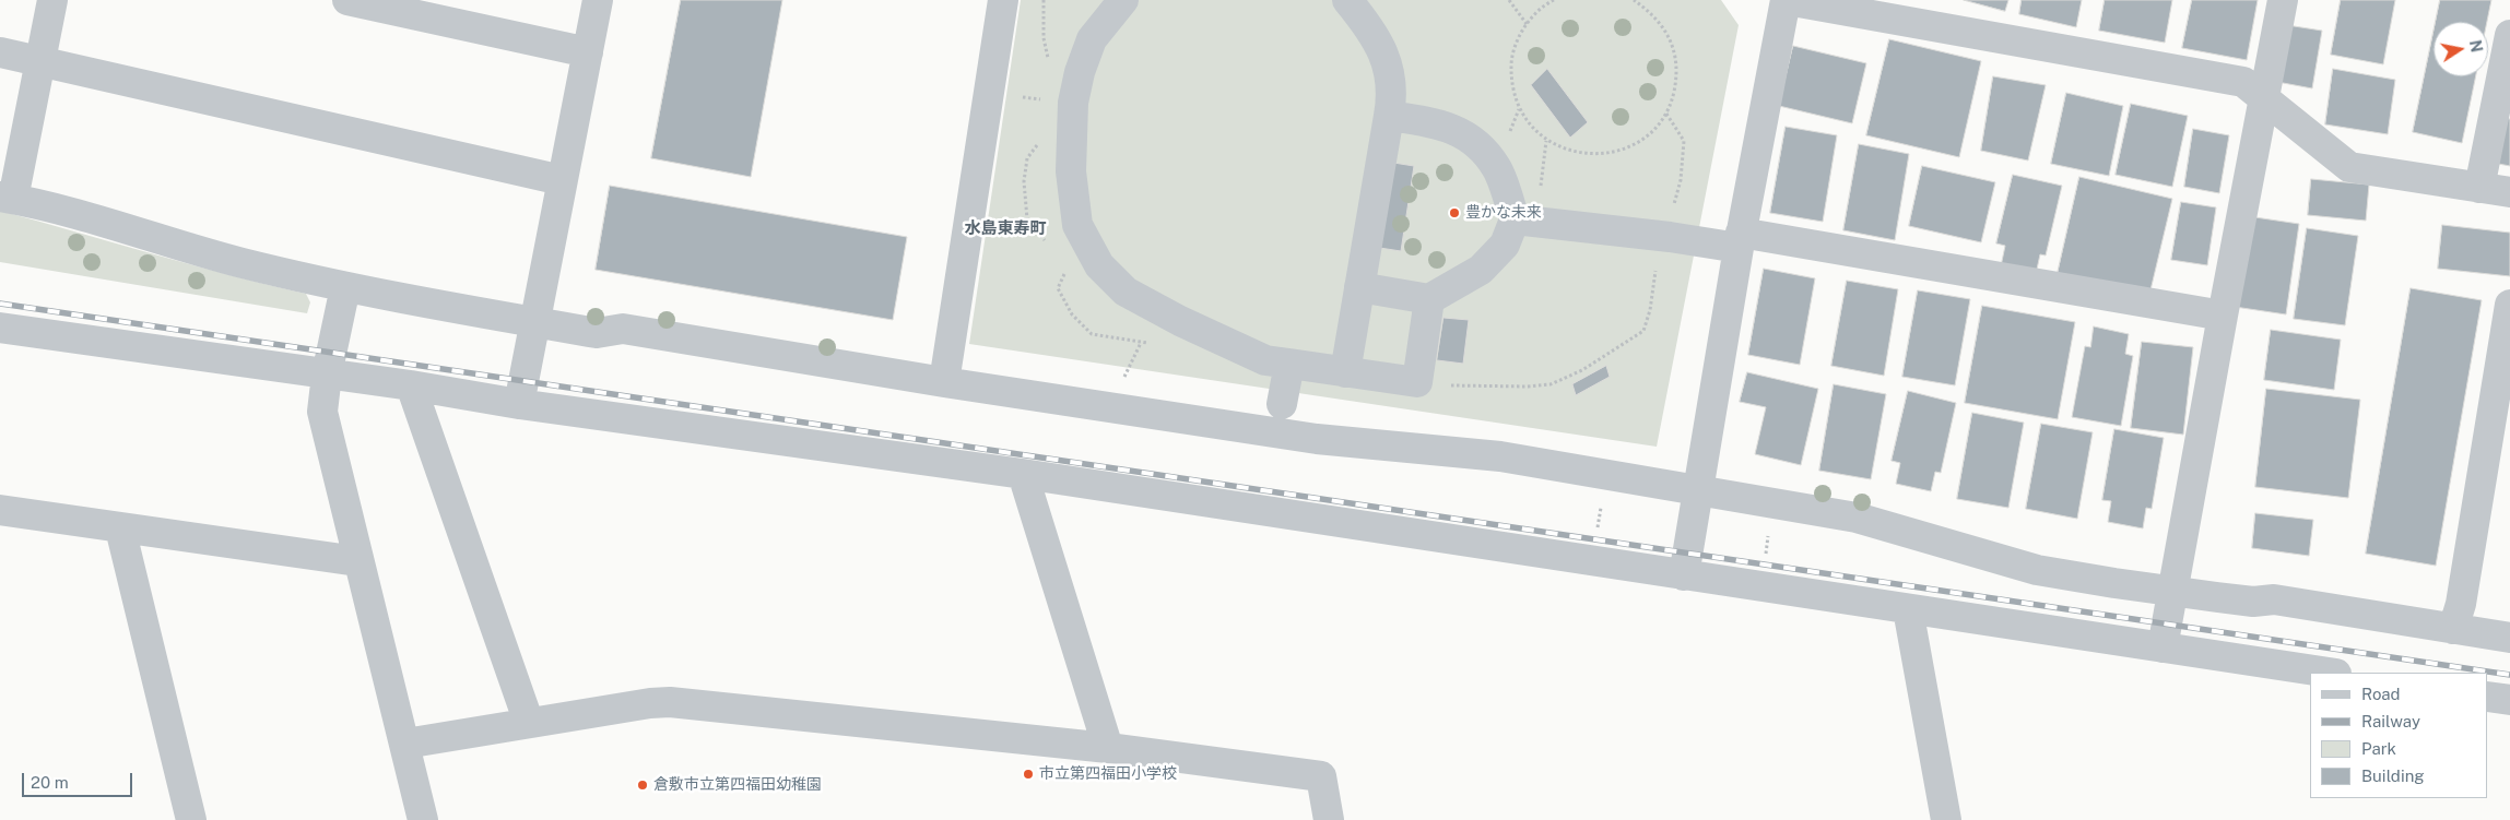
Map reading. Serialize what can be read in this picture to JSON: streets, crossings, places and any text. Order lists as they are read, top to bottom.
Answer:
{
  "districts": ["水島東寿町"],
  "places": ["豊かな未来", "市立第四福田小学校", "倉敷市立第四福田幼稚園"],
  "legend": [
    "Road",
    "Railway",
    "Park",
    "Building"
  ],
  "scale_bar": "20 m",
  "north": "right"
}
